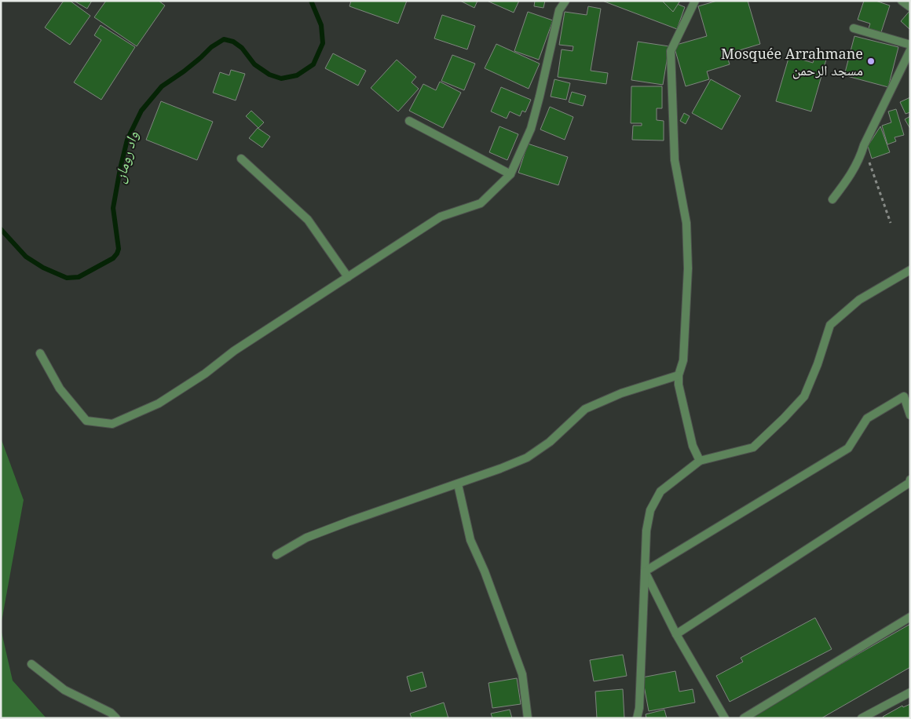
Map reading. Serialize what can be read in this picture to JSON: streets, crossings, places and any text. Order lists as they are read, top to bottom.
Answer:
{
  "water": ["واد رومان"],
  "places": ["Mosquée Arrahmane مسجد الرحمن"]
}
